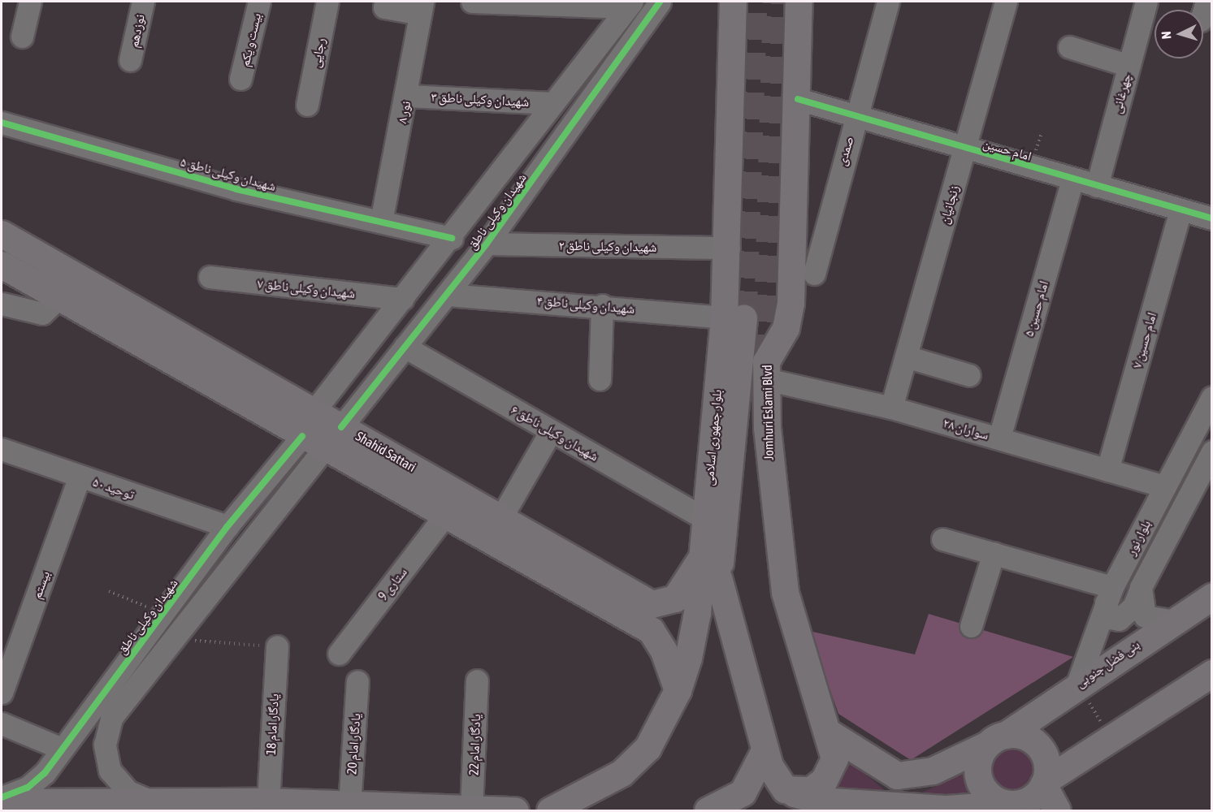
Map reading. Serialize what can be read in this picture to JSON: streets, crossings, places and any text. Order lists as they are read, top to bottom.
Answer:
{
  "streets": {
    "main road": [
      "Jomhuri Eslami Blvd",
      "بلوار جمهوری اسلامی",
      "Shahid Sattari",
      "بنی فضل جنوبی"
    ],
    "street": [
      "نوزدهم",
      "بیست و یکم",
      "رجایی",
      "چهرغانی",
      "شهیدان وکیلی ناطق ۳",
      "نور ۸",
      "امام حسین",
      "صمدی",
      "شهیدان وکیلی ناطق ۵",
      "زنجانیان",
      "شهیدان وکیلی ناطق",
      "شهیدان وکیلی ناطق ٢",
      "شهیدان وکیلی ناطق ۷",
      "شهیدان وکیلی ناطق ۴",
      "امام حسین ۵",
      "امام حسین ۷",
      "سواران ۲۸",
      "شهیدان وکیلی ناطق ۶",
      "توحید ۵۰",
      "بلوار نور",
      "ستاری 9",
      "بیستم",
      "یادگار امام 18",
      "یادگار امام 20",
      "یادگار امام 22"
    ]
  },
  "crossings": [
    ["چهرغانی", "امام حسین"],
    ["شهیدان وکیلی ناطق ۳", "نور ۸"],
    ["شهیدان وکیلی ناطق ۳", "شهیدان وکیلی ناطق"],
    ["نور ۸", "شهیدان وکیلی ناطق ۵"],
    ["امام حسین", "صمدی"],
    ["امام حسین", "زنجانیان"],
    ["امام حسین", "امام حسین ۵"],
    ["امام حسین", "امام حسین ۷"],
    ["امام حسین", "Jomhuri Eslami Blvd"],
    ["شهیدان وکیلی ناطق ۵", "شهیدان وکیلی ناطق"],
    ["زنجانیان", "سواران ۲۸"],
    ["شهیدان وکیلی ناطق", "شهیدان وکیلی ناطق ٢"],
    ["شهیدان وکیلی ناطق", "شهیدان وکیلی ناطق ۷"],
    ["شهیدان وکیلی ناطق", "شهیدان وکیلی ناطق ۴"],
    ["شهیدان وکیلی ناطق", "شهیدان وکیلی ناطق ۶"],
    ["شهیدان وکیلی ناطق", "Shahid Sattari"],
    ["شهیدان وکیلی ناطق", "توحید ۵۰"],
    ["شهیدان وکیلی ناطق ٢", "بلوار جمهوری اسلامی"],
    ["شهیدان وکیلی ناطق ۴", "Jomhuri Eslami Blvd"],
    ["شهیدان وکیلی ناطق ۴", "بلوار جمهوری اسلامی"],
    ["امام حسین ۵", "سواران ۲۸"],
    ["امام حسین ۷", "سواران ۲۸"],
    ["Jomhuri Eslami Blvd", "سواران ۲۸"],
    ["Jomhuri Eslami Blvd", "بلوار جمهوری اسلامی"],
    ["سواران ۲۸", "بلوار نور"],
    ["شهیدان وکیلی ناطق ۶", "بلوار جمهوری اسلامی"],
    ["بلوار جمهوری اسلامی", "Shahid Sattari"],
    ["Shahid Sattari", "ستاری 9"],
    ["توحید ۵۰", "بیستم"],
    ["بلوار نور", "بنی فضل جنوبی"]
  ],
  "north": "left"
}
